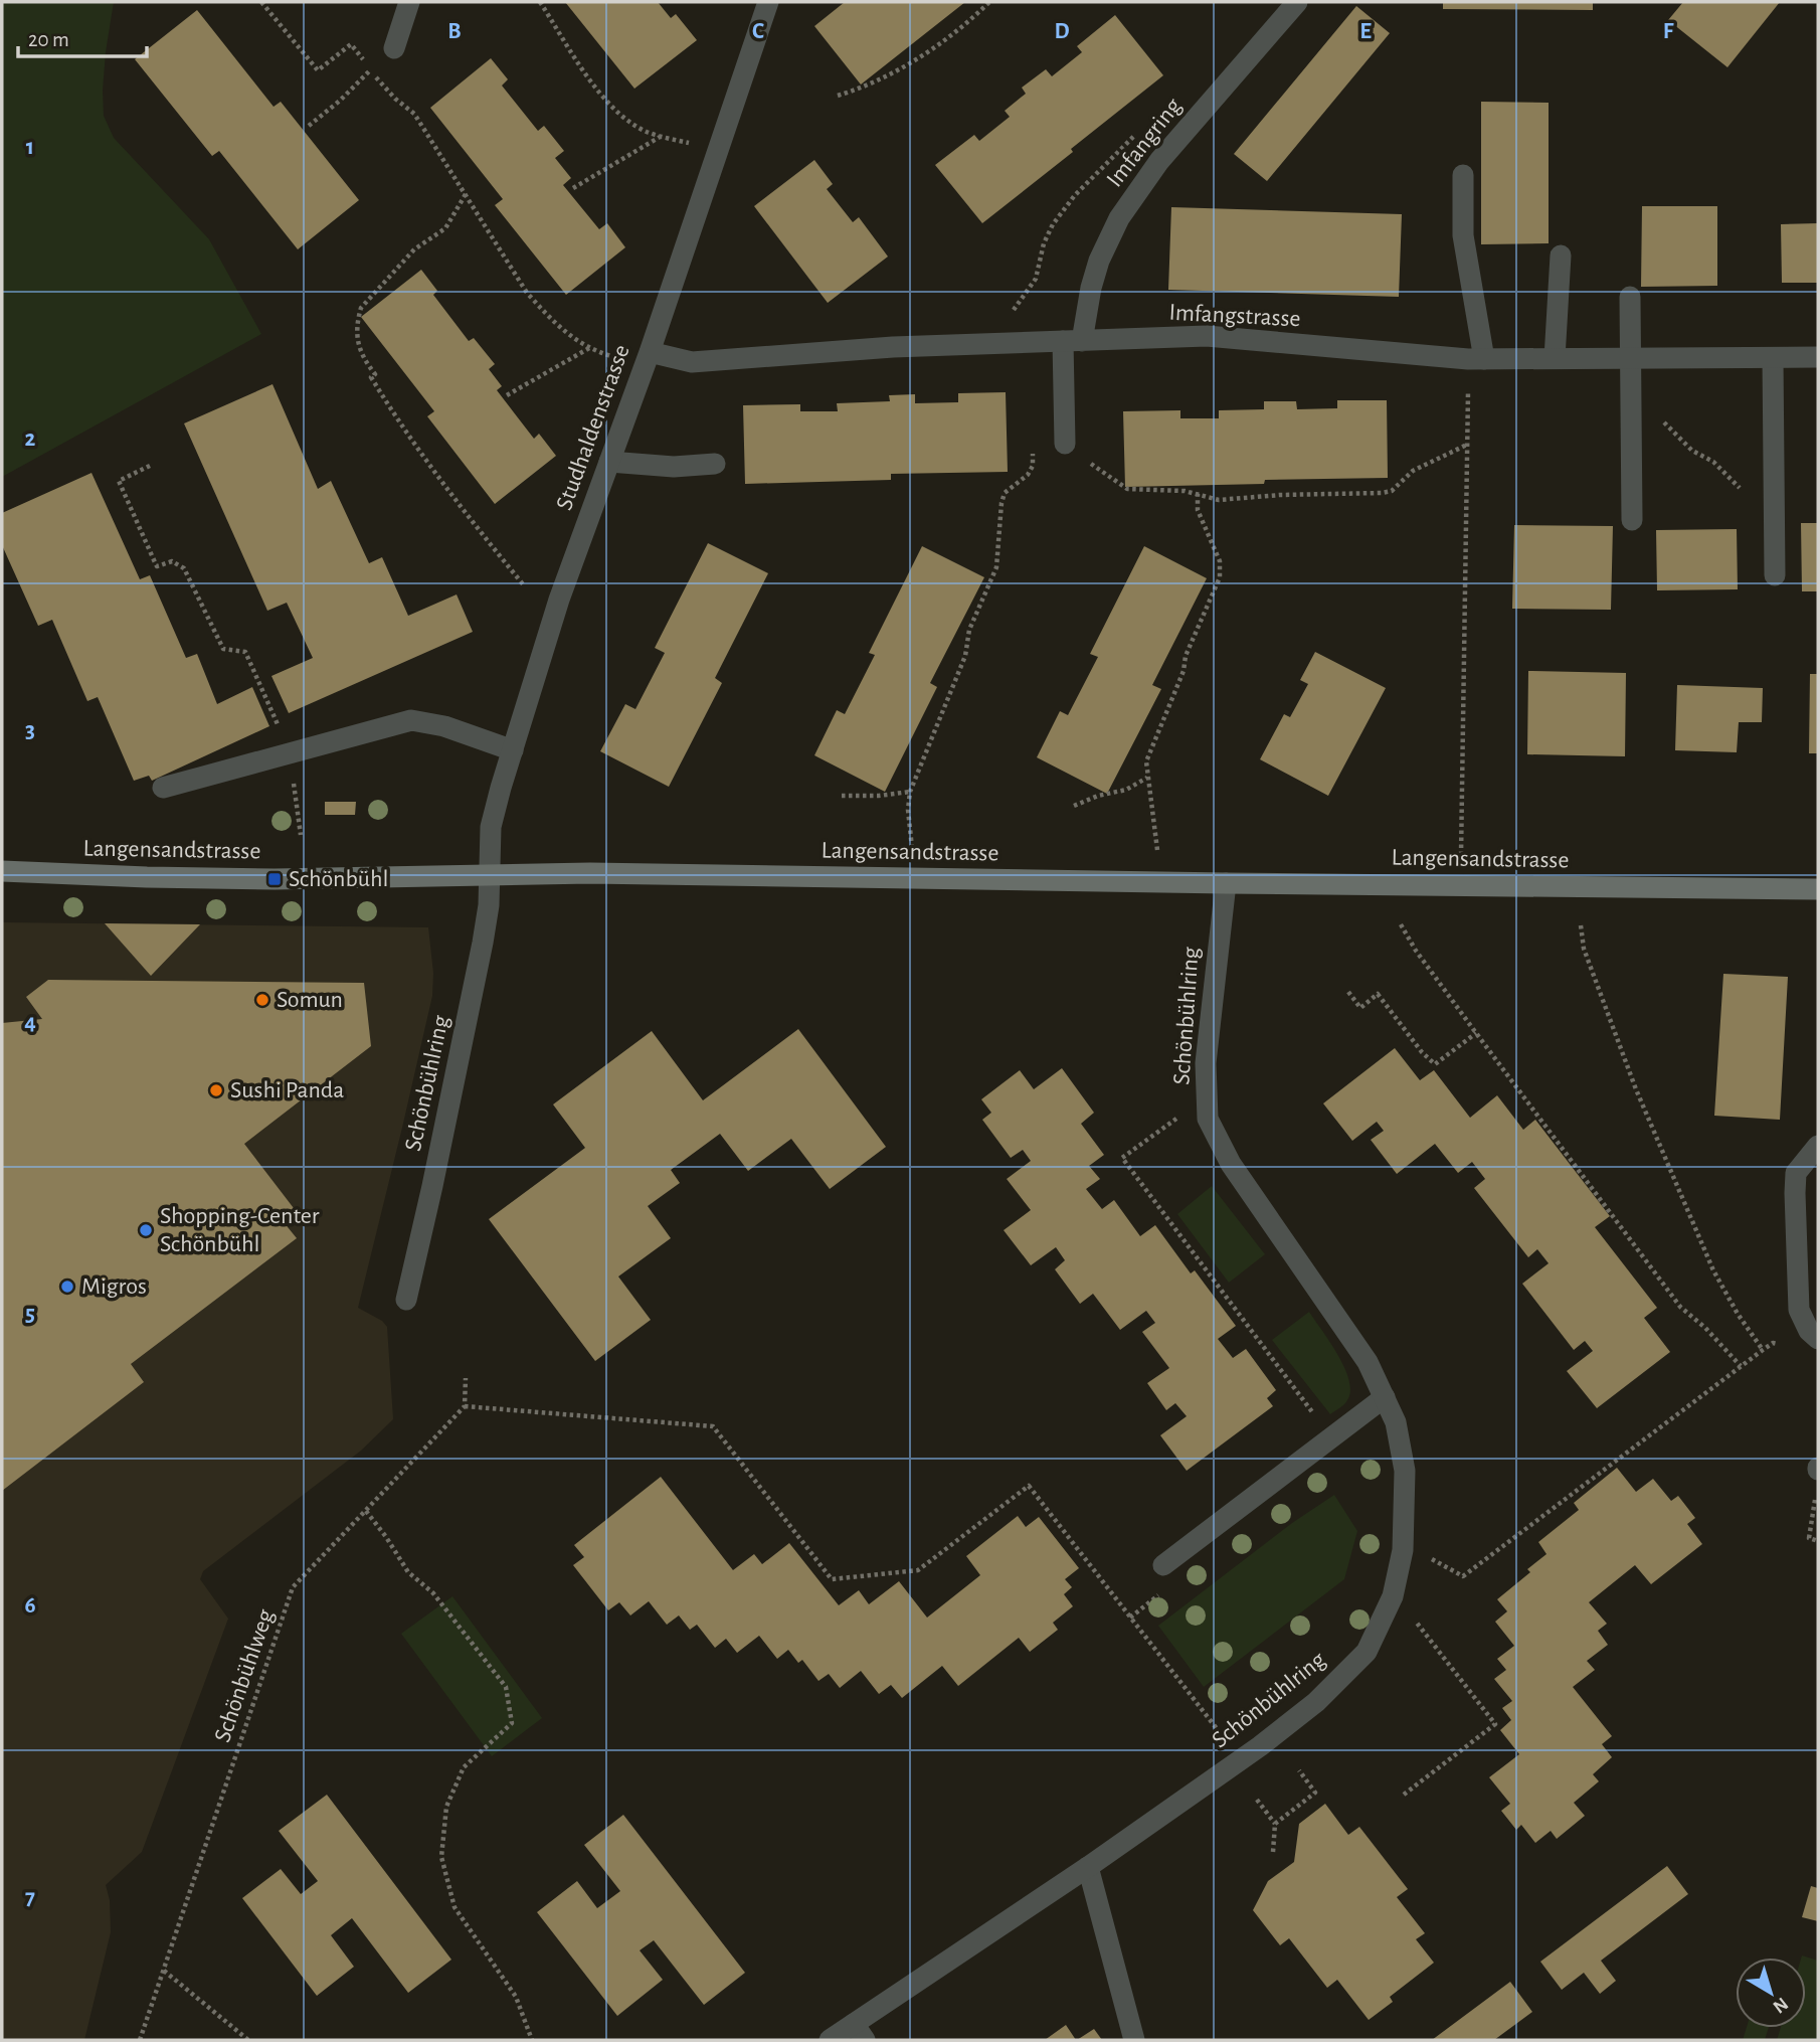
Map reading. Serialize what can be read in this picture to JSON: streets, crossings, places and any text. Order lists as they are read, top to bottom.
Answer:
{
  "streets": {
    "street": [
      "Imfangring",
      "Imfangstrasse",
      "Studhaldenstrasse",
      "Langensandstrasse",
      "Schönbühlring"
    ],
    "path": ["Schönbühlweg"]
  },
  "crossings": [
    ["Imfangring", "Imfangstrasse"],
    ["Imfangstrasse", "Studhaldenstrasse"],
    ["Studhaldenstrasse", "Langensandstrasse"],
    ["Studhaldenstrasse", "Schönbühlring"],
    ["Langensandstrasse", "Schönbühlring"]
  ],
  "places": {
    "transit": ["Schönbühl"],
    "other": [
      "Somun",
      "Sushi Panda",
      "Shopping-Center Schönbühl",
      "Migros"
    ]
  },
  "scale_bar": "20 m",
  "north": "bottom right",
  "grid": {
    "columns": [
      "B",
      "C",
      "D",
      "E",
      "F"
    ],
    "rows": [
      "1",
      "2",
      "3",
      "4",
      "5",
      "6",
      "7"
    ]
  }
}
